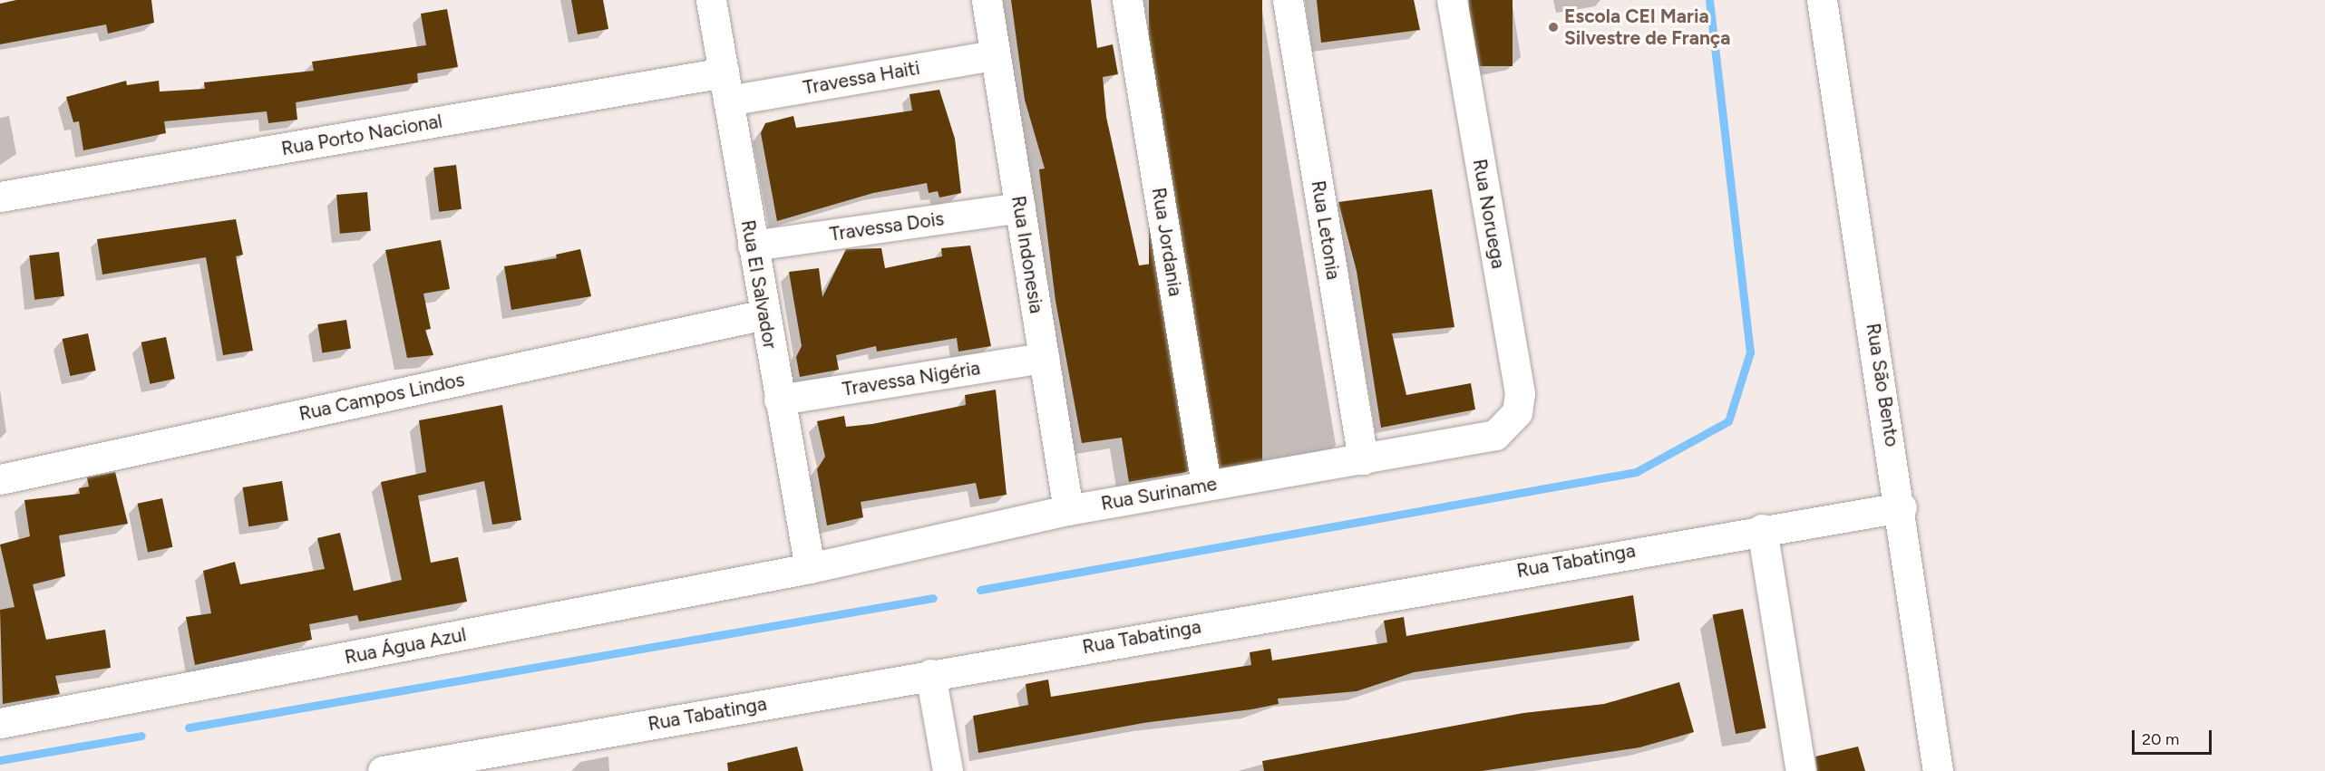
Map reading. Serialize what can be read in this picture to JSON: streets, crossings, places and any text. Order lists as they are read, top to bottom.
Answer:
{
  "streets": {
    "street": [
      "Travessa Haiti",
      "Rua Porto Nacional",
      "Rua Noruega",
      "Travessa Dois",
      "Rua Letonia",
      "Rua Jordania",
      "Rua Indonesia",
      "Rua El Salvador",
      "Travessa Nigéria",
      "Rua São Bento",
      "Rua Campos Lindos",
      "Rua Suriname",
      "Rua Tabatinga",
      "Rua Água Azul"
    ]
  },
  "crossings": [
    ["Travessa Haiti", "Rua Porto Nacional"],
    ["Travessa Haiti", "Rua Indonesia"],
    ["Travessa Haiti", "Rua El Salvador"],
    ["Rua Porto Nacional", "Rua El Salvador"],
    ["Rua Noruega", "Rua Suriname"],
    ["Travessa Dois", "Rua Indonesia"],
    ["Travessa Dois", "Rua El Salvador"],
    ["Rua Letonia", "Rua Suriname"],
    ["Rua Jordania", "Rua Suriname"],
    ["Rua Indonesia", "Travessa Nigéria"],
    ["Rua Indonesia", "Rua Suriname"],
    ["Rua El Salvador", "Travessa Nigéria"],
    ["Rua El Salvador", "Rua Campos Lindos"],
    ["Rua El Salvador", "Rua Suriname"],
    ["Rua El Salvador", "Rua Água Azul"],
    ["Rua São Bento", "Rua Tabatinga"],
    ["Rua Suriname", "Rua Água Azul"]
  ],
  "places": ["Escola CEI Maria Silvestre de França"],
  "scale_bar": "20 m"
}
